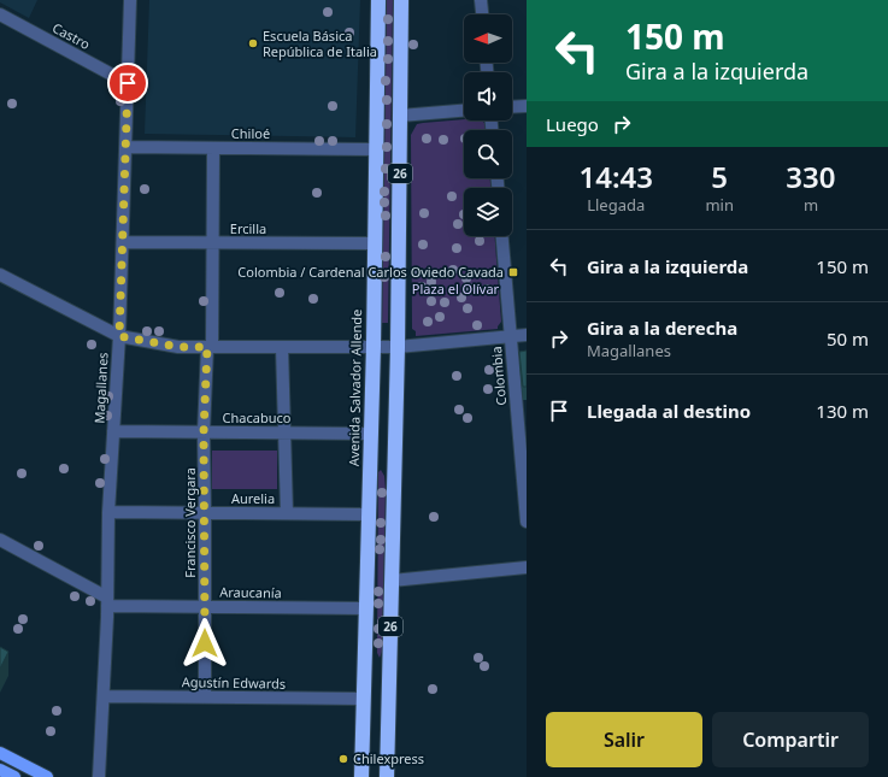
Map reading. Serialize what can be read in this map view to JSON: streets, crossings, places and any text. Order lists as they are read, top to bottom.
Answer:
{
  "streets": {
    "highway": ["26", "Avenida Salvador Allende"],
    "street": [
      "Castro",
      "Chiloé",
      "Ercilla",
      "Colombia",
      "Magallanes",
      "Chacabuco",
      "Aurelia",
      "Francisco Vergara",
      "Araucanía",
      "Agustín Edwards"
    ]
  },
  "crossings": [
    ["Castro", "Magallanes"],
    ["Chiloé", "Magallanes"],
    ["Chiloé", "Avenida Salvador Allende"],
    ["Chiloé", "Francisco Vergara"],
    ["Ercilla", "Magallanes"],
    ["Ercilla", "Avenida Salvador Allende"],
    ["Ercilla", "Francisco Vergara"],
    ["Magallanes", "Chacabuco"],
    ["Magallanes", "Aurelia"],
    ["Magallanes", "Araucanía"],
    ["Magallanes", "Agustín Edwards"],
    ["Avenida Salvador Allende", "Chacabuco"],
    ["Avenida Salvador Allende", "Aurelia"],
    ["Avenida Salvador Allende", "Araucanía"],
    ["Avenida Salvador Allende", "Agustín Edwards"],
    ["Chacabuco", "Francisco Vergara"],
    ["Aurelia", "Francisco Vergara"],
    ["Francisco Vergara", "Araucanía"],
    ["Francisco Vergara", "Agustín Edwards"]
  ],
  "parks": ["Plaza el Olívar"],
  "places": {
    "other": ["Escuela Básica República de Italia", "Chilexpress"],
    "transit": ["Colombia / Cardenal Carlos Oviedo Cavada"]
  },
  "north": "left",
  "page": {
    "turn": ["150 m", "Gira a la izquierda"],
    "then": "Luego",
    "eta": [
      "14:43",
      "Llegada",
      "5",
      "min",
      "330",
      "m"
    ],
    "list": [
      {
        "name": "Gira a la izquierda",
        "value": "150 m"
      },
      {
        "name": "Gira a la derecha",
        "note": "Magallanes",
        "value": "50 m"
      },
      {
        "name": "Llegada al destino",
        "value": "130 m"
      }
    ],
    "buttons": ["Salir", "Compartir"]
  }
}
